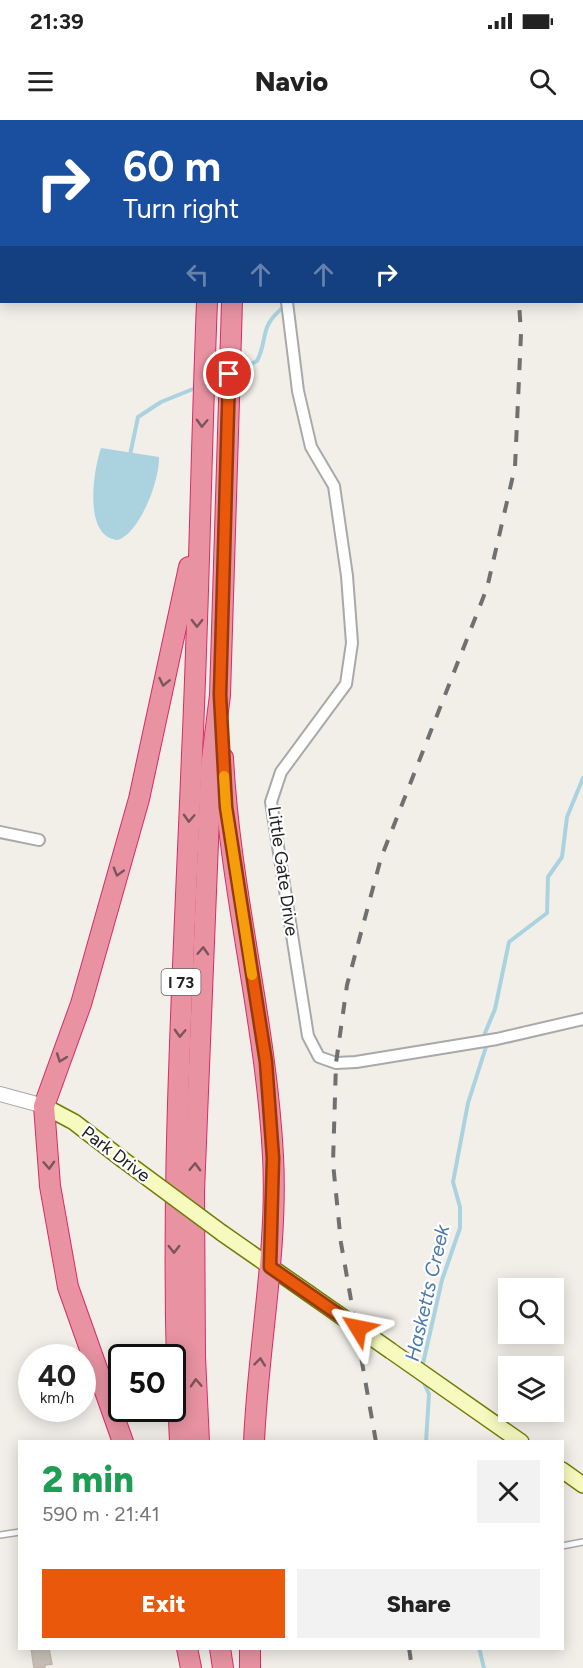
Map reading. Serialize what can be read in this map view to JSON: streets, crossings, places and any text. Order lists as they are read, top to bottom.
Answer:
{
  "streets": {
    "highway": ["I 73"],
    "main road": ["Park Drive"],
    "street": ["Little Gate Drive"]
  },
  "water": ["Hasketts Creek"],
  "page": {
    "status": "21:39",
    "header": "Navio",
    "turn": ["60 m", "Turn right"],
    "speed": "40 km/h",
    "limit": "50",
    "heading": ["2 min", "590 m · 21:41"],
    "buttons": ["Exit", "Share"]
  }
}
